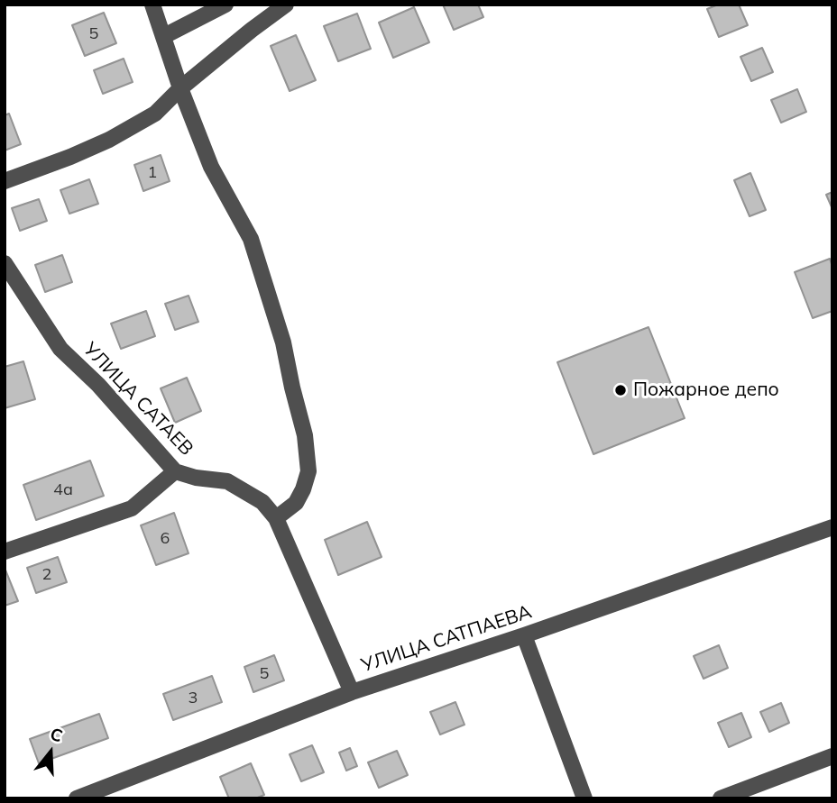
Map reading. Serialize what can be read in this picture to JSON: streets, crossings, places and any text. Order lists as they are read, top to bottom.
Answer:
{
  "streets": {
    "street": ["УЛИЦА САТАЕВ", "УЛИЦА САТПАЕВА"]
  },
  "crossings": [
    ["УЛИЦА САТАЕВ", "УЛИЦА САТПАЕВА"]
  ],
  "places": ["Пожарное депо"],
  "house_numbers": [
    "5",
    "1",
    "4а",
    "6",
    "2",
    "5",
    "3"
  ],
  "north": "top"
}
